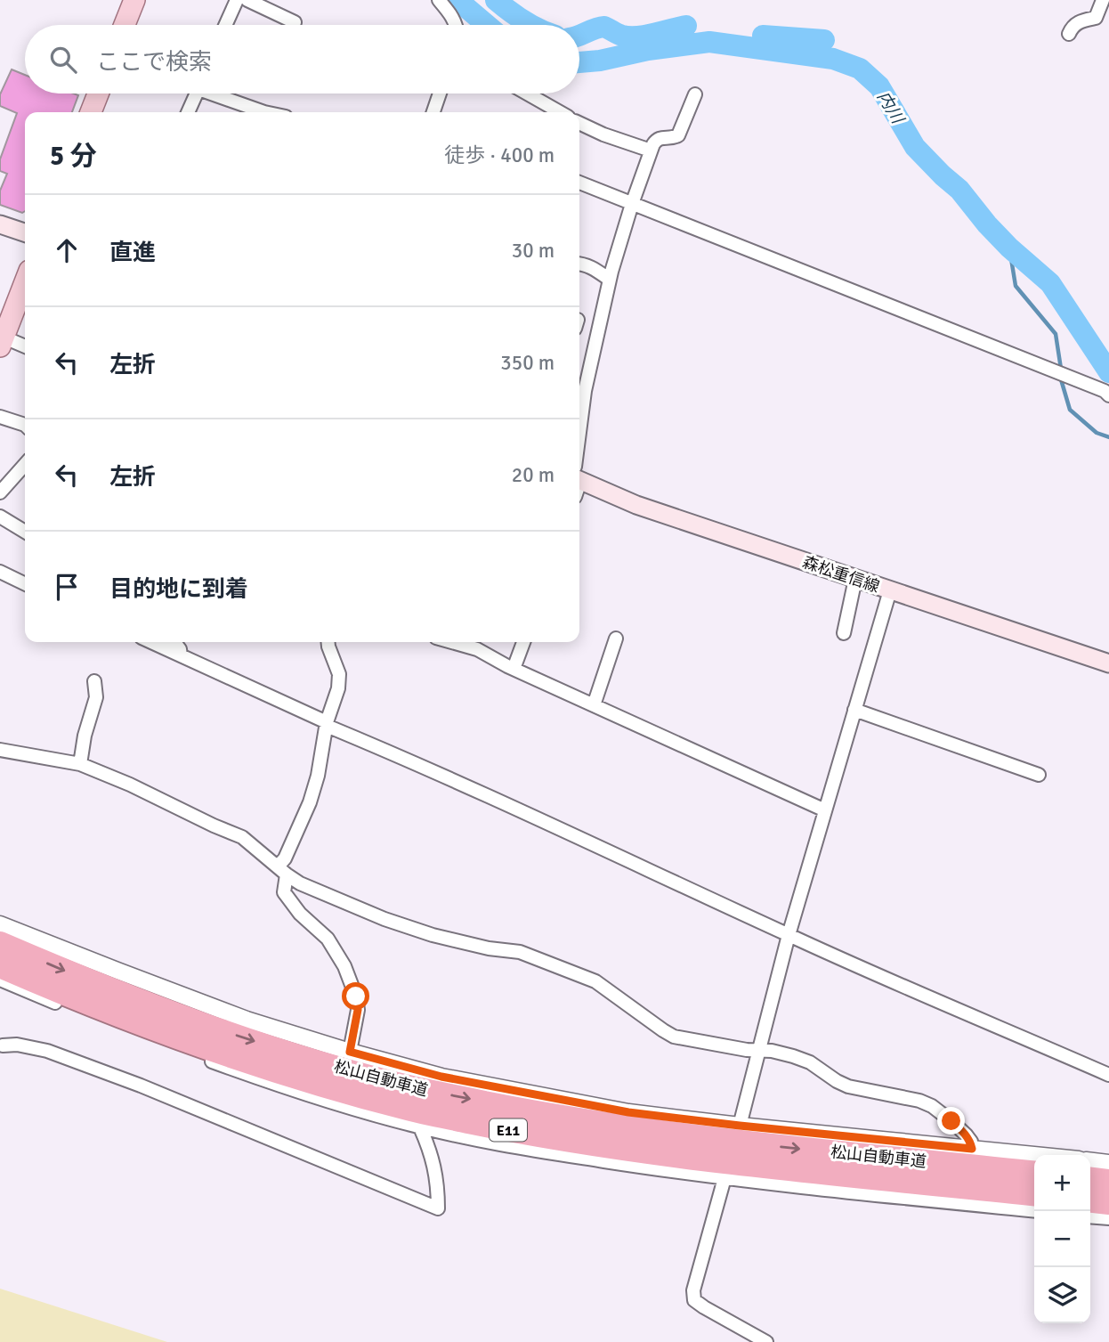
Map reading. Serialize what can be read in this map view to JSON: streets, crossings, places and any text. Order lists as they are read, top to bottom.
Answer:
{
  "streets": {
    "highway": ["松山自動車道", "E11"],
    "main road": ["森松重信線"]
  },
  "water": ["内川"],
  "page": {
    "search": "ここで検索",
    "heading": ["5 分", "徒歩 · 400 m"],
    "list": [
      ["直進", "30 m"],
      ["左折", "350 m"],
      ["左折", "20 m"],
      "目的地に到着"
    ],
    "map_buttons": ["+", "−"]
  }
}
